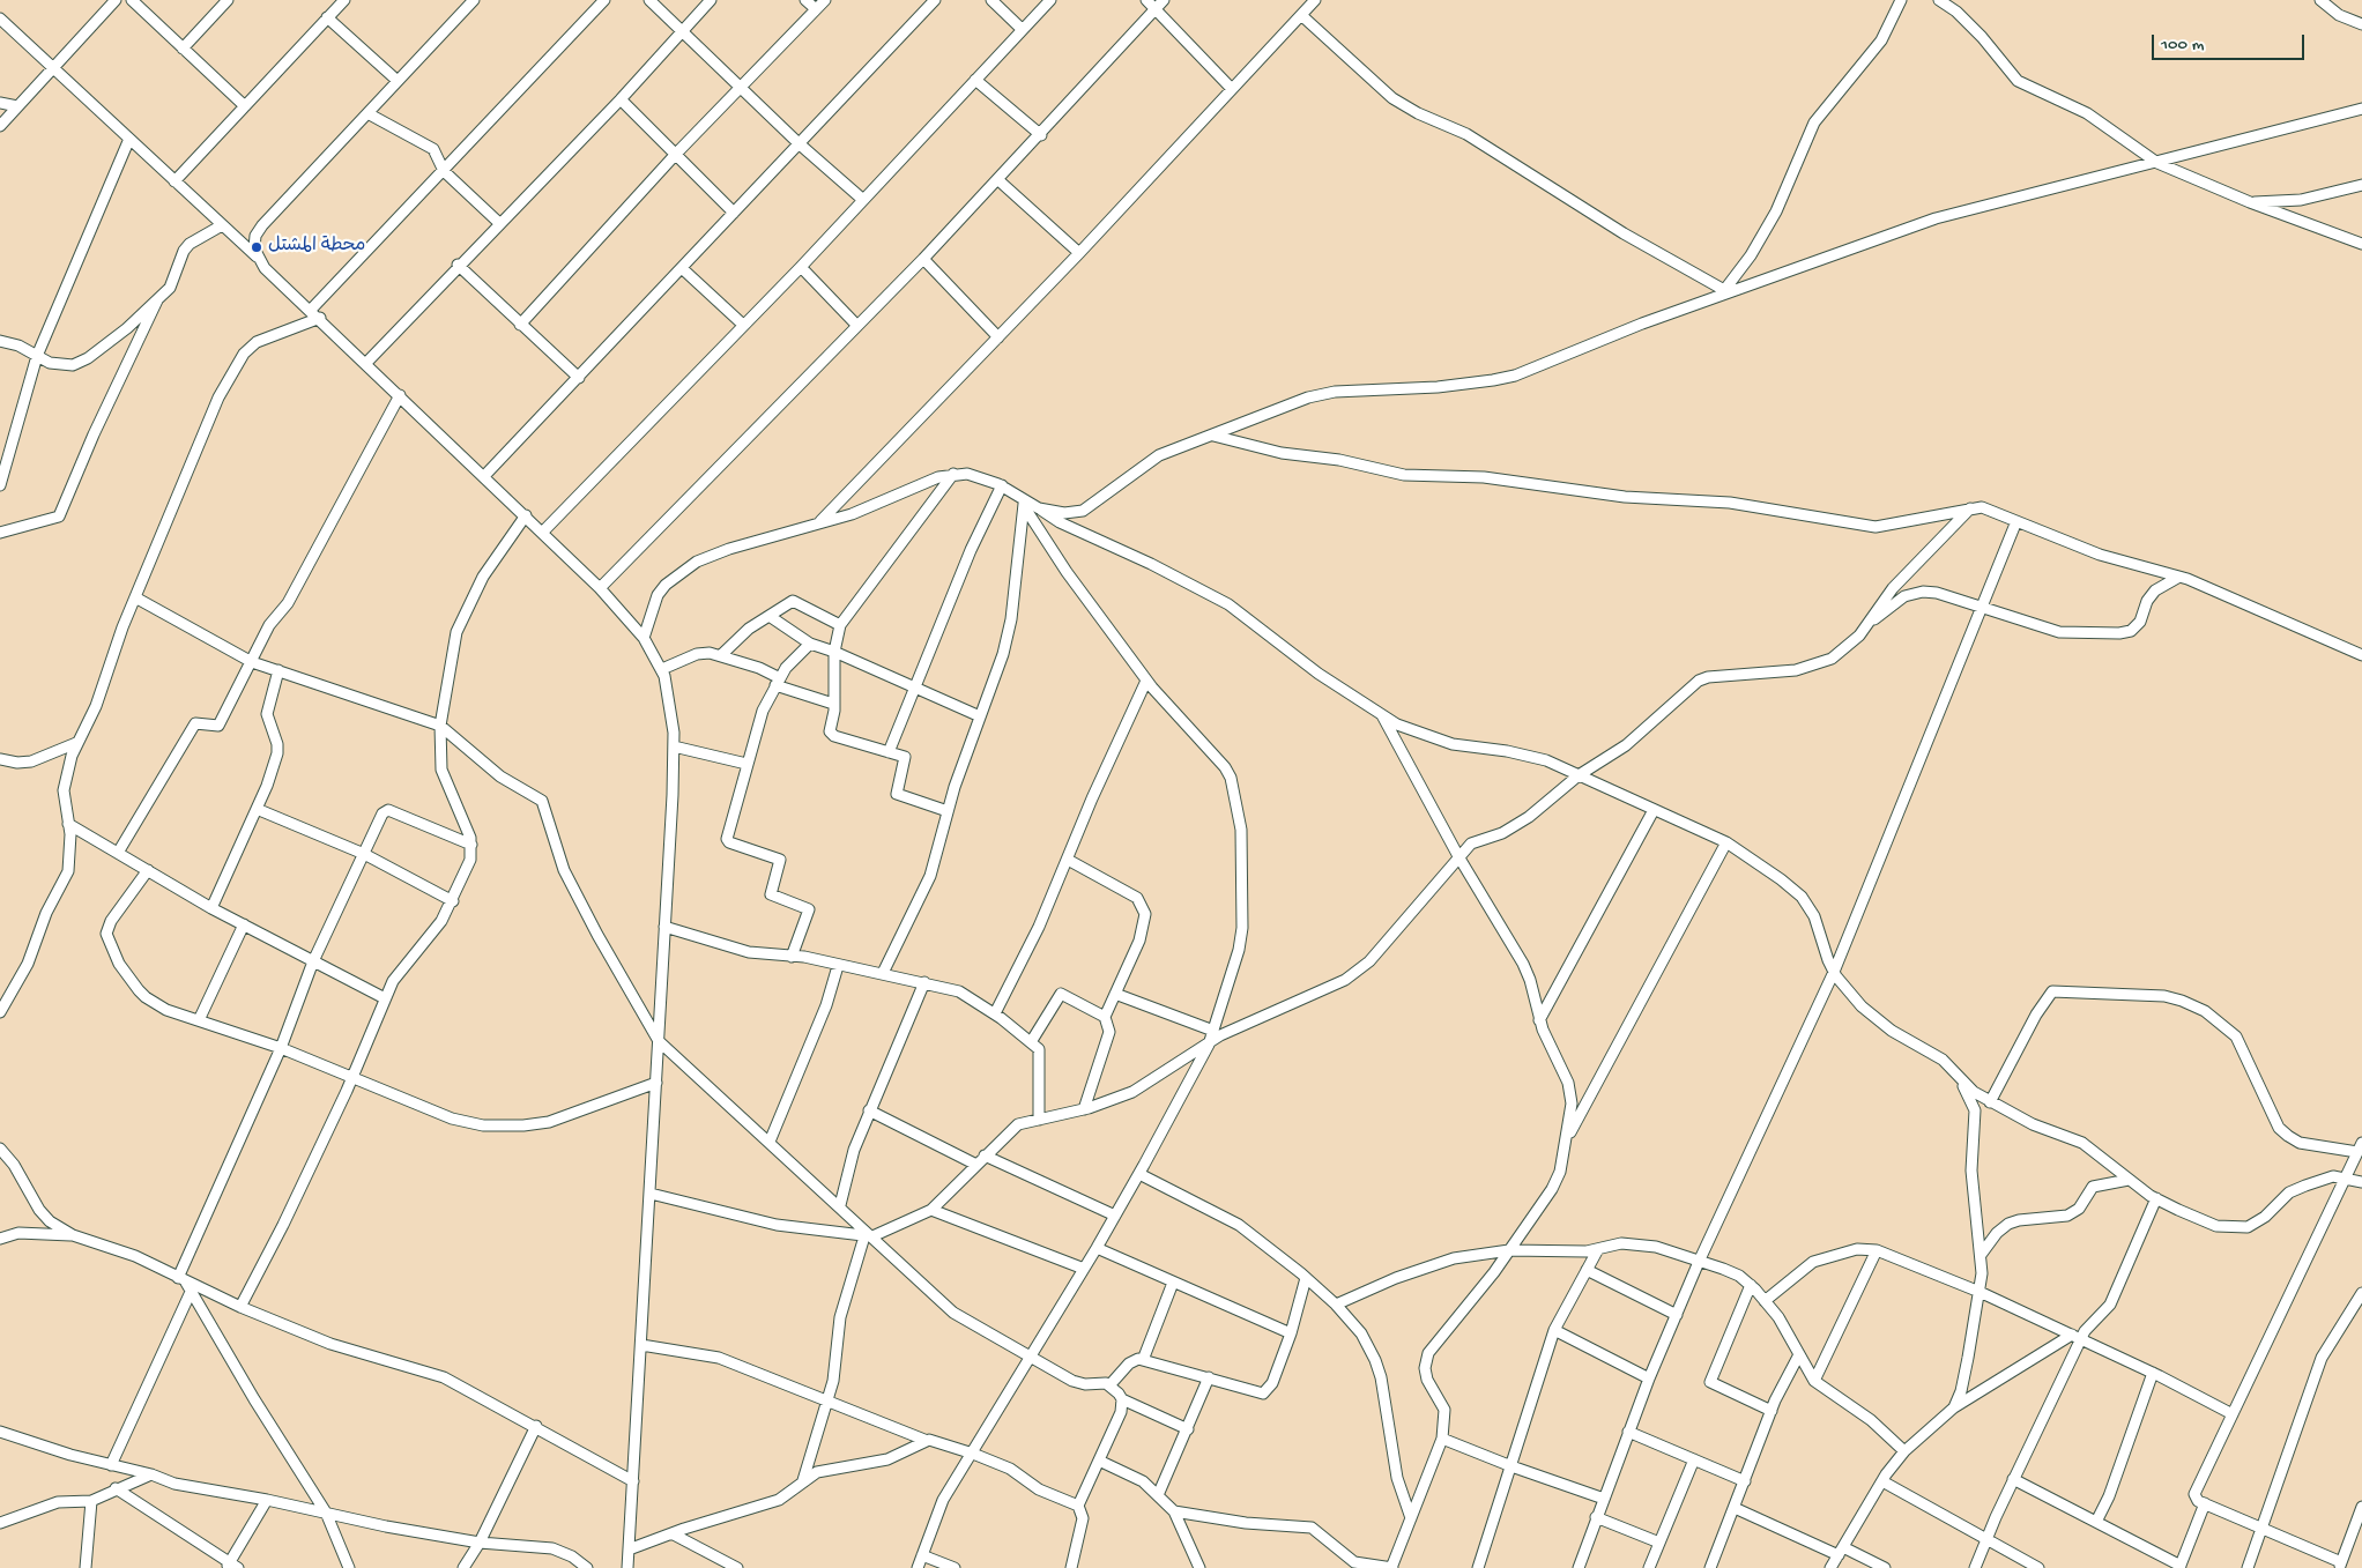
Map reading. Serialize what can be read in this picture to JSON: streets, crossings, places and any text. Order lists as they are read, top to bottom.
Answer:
{
  "places": ["محطة المشتل"],
  "scale_bar": "100 m"
}
